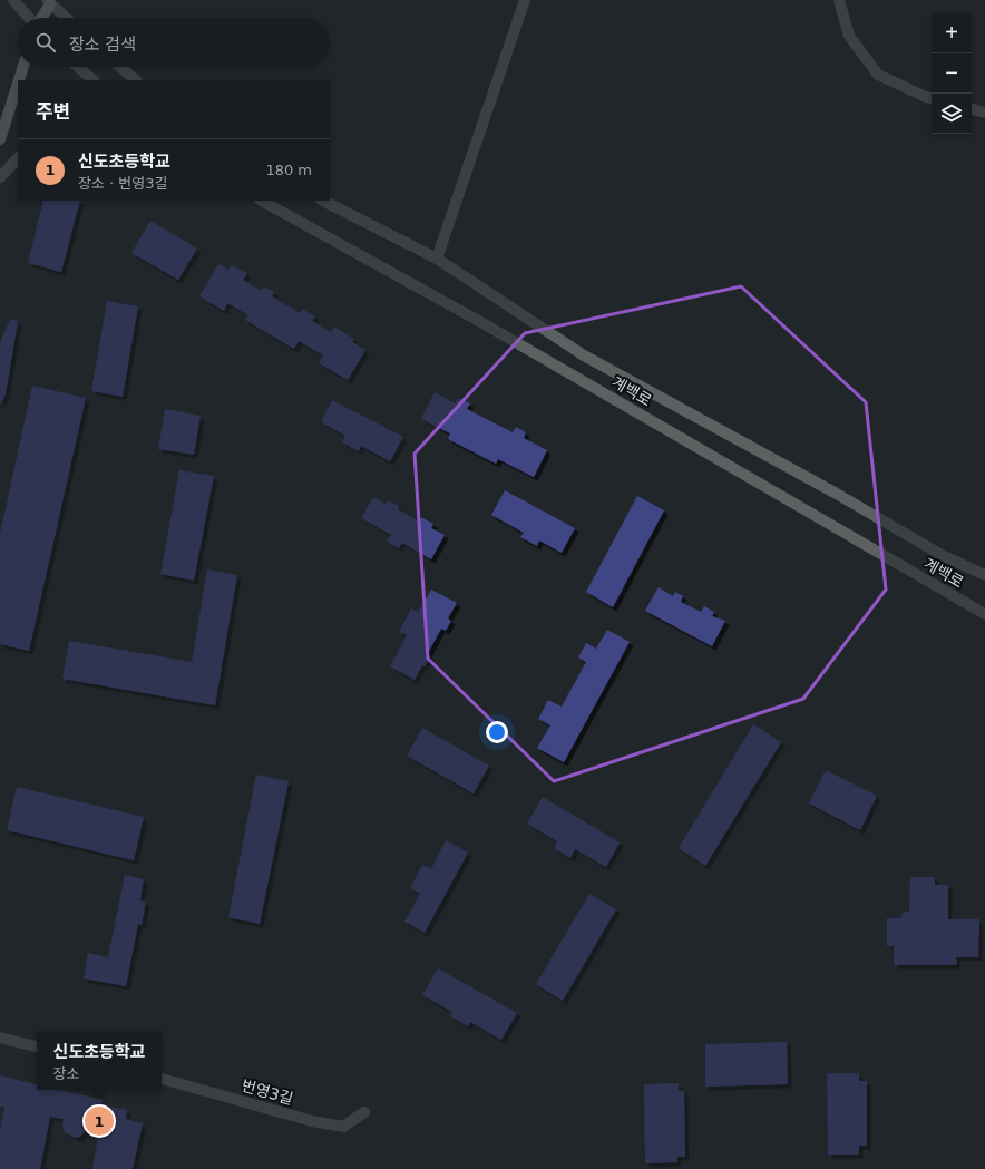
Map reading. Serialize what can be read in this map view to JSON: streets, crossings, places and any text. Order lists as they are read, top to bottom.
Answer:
{
  "streets": {
    "street": ["계백로", "번영3길"]
  },
  "page": {
    "map_buttons": ["+", "−"],
    "search": "장소 검색",
    "heading": "주변",
    "list": [
      {
        "mark": "1",
        "name": "신도초등학교",
        "note": "장소 · 번영3길",
        "value": "180 m"
      }
    ],
    "popup": ["신도초등학교", "장소"],
    "pins": "1"
  }
}
